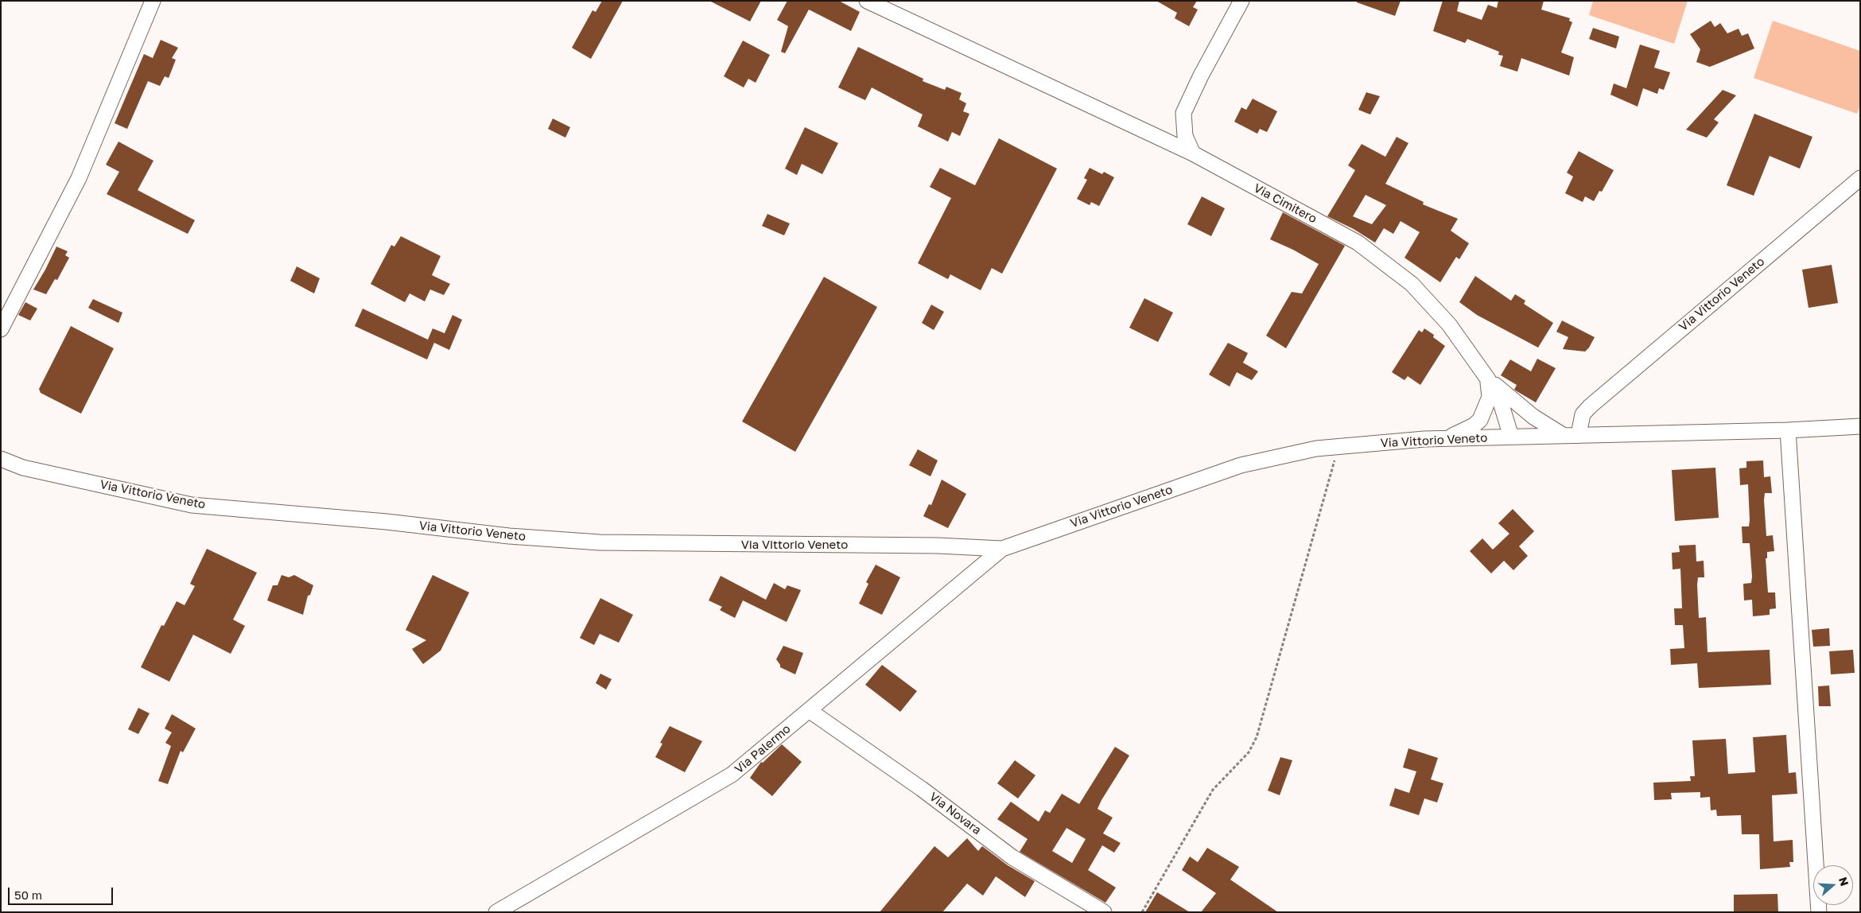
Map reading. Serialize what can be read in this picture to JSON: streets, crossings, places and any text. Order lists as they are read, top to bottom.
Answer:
{
  "streets": {
    "street": [
      "Via Cimitero",
      "Via Vittorio Veneto",
      "Via Palermo",
      "Via Novara"
    ]
  },
  "crossings": [
    ["Via Cimitero", "Via Vittorio Veneto"],
    ["Via Vittorio Veneto", "Via Palermo"],
    ["Via Palermo", "Via Novara"]
  ],
  "scale_bar": "50 m",
  "north": "right"
}
